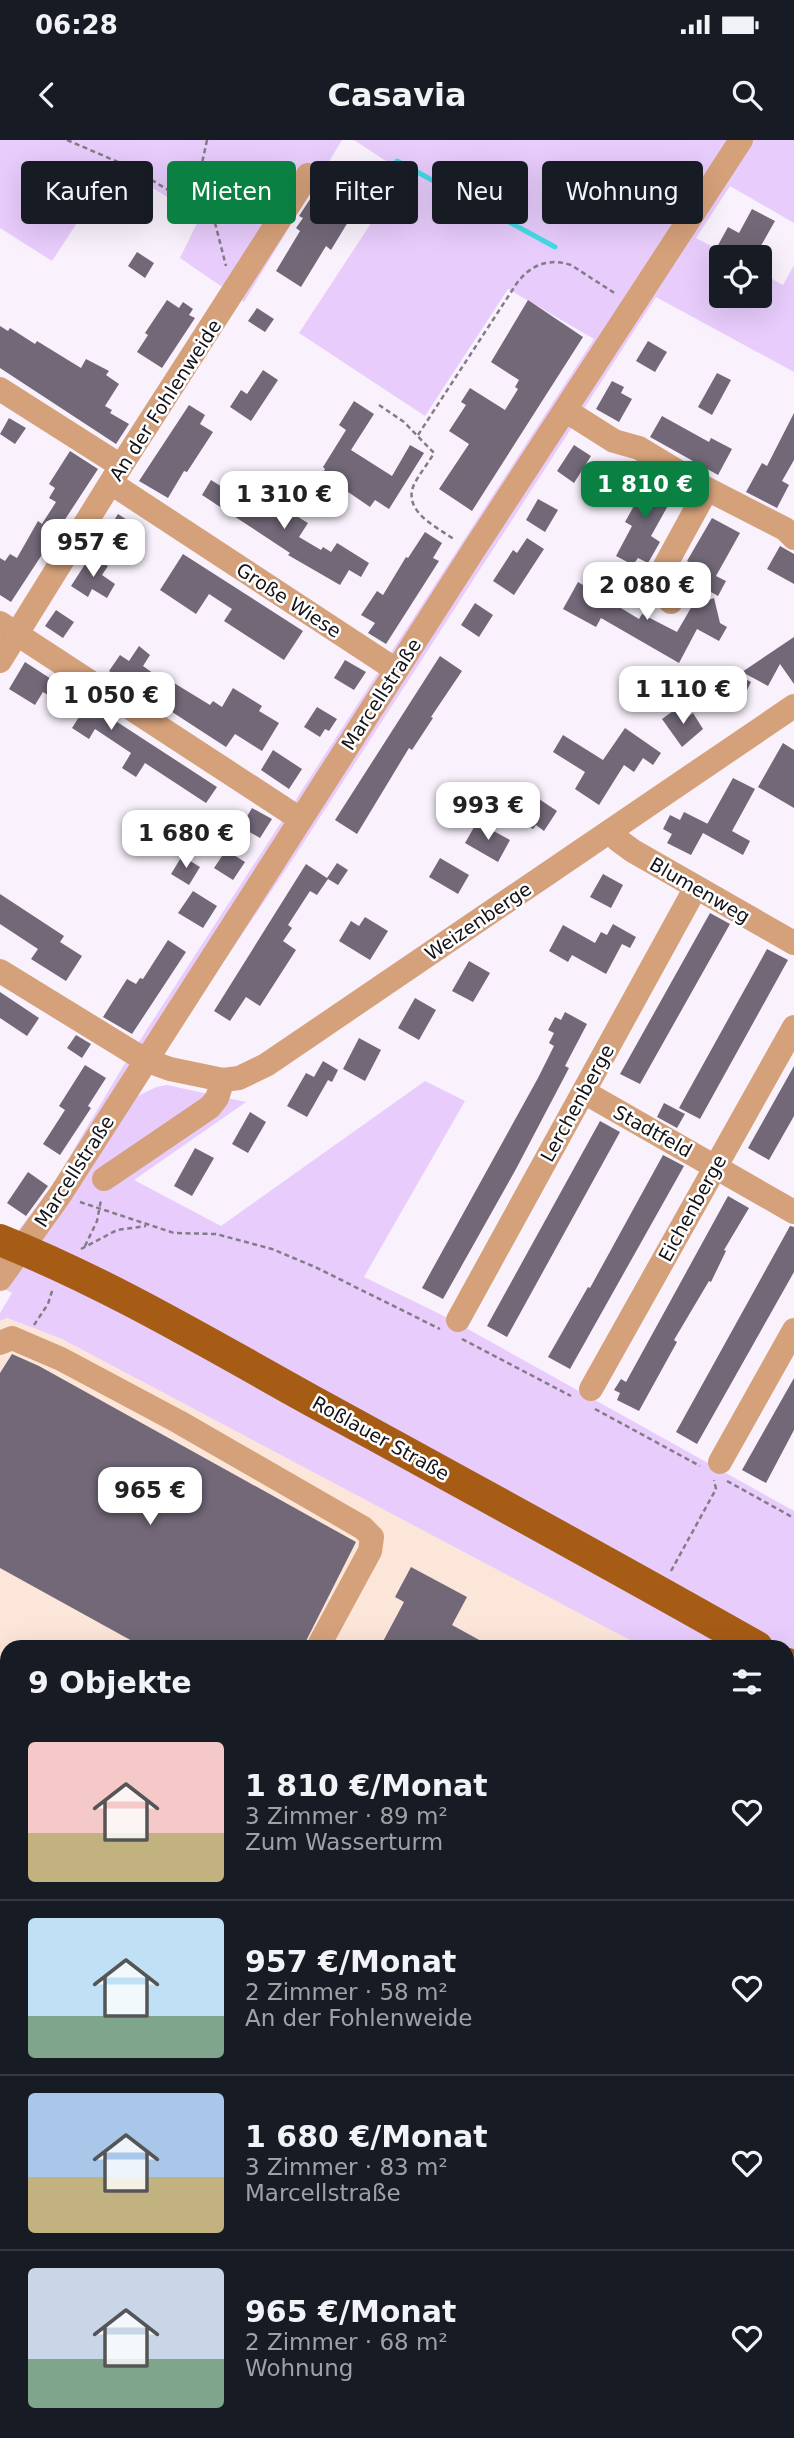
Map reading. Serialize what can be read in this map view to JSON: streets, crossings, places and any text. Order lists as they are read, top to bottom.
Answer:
{
  "streets": {
    "main road": ["Roßlauer Straße"],
    "street": [
      "An der Fohlenweide",
      "Große Wiese",
      "Marcellstraße",
      "Blumenweg",
      "Weizenberge",
      "Lerchenberge",
      "Stadtfeld",
      "Eichenberge"
    ]
  },
  "crossings": [
    ["An der Fohlenweide", "Große Wiese"],
    ["Große Wiese", "Marcellstraße"],
    ["Marcellstraße", "Weizenberge"],
    ["Marcellstraße", "Roßlauer Straße"],
    ["Blumenweg", "Weizenberge"],
    ["Blumenweg", "Lerchenberge"],
    ["Lerchenberge", "Stadtfeld"],
    ["Stadtfeld", "Eichenberge"]
  ],
  "page": {
    "status": "06:28",
    "header": "Casavia",
    "chip": [
      "Kaufen",
      "Mieten",
      "Filter",
      "Neu",
      "Wohnung"
    ],
    "price": [
      "1 810 €",
      "1 310 €",
      "957 €",
      "2 080 €",
      "1 110 €",
      "1 050 €",
      "993 €",
      "1 680 €",
      "965 €"
    ],
    "heading": "9 Objekte",
    "list": [
      {
        "name": "1 810 €/Monat",
        "note": "3 Zimmer · 89 m² · Zum Wasserturm"
      },
      {
        "name": "957 €/Monat",
        "note": "2 Zimmer · 58 m² · An der Fohlenweide"
      },
      {
        "name": "1 680 €/Monat",
        "note": "3 Zimmer · 83 m² · Marcellstraße"
      },
      {
        "name": "965 €/Monat",
        "note": "2 Zimmer · 68 m² · Wohnung"
      }
    ]
  }
}
